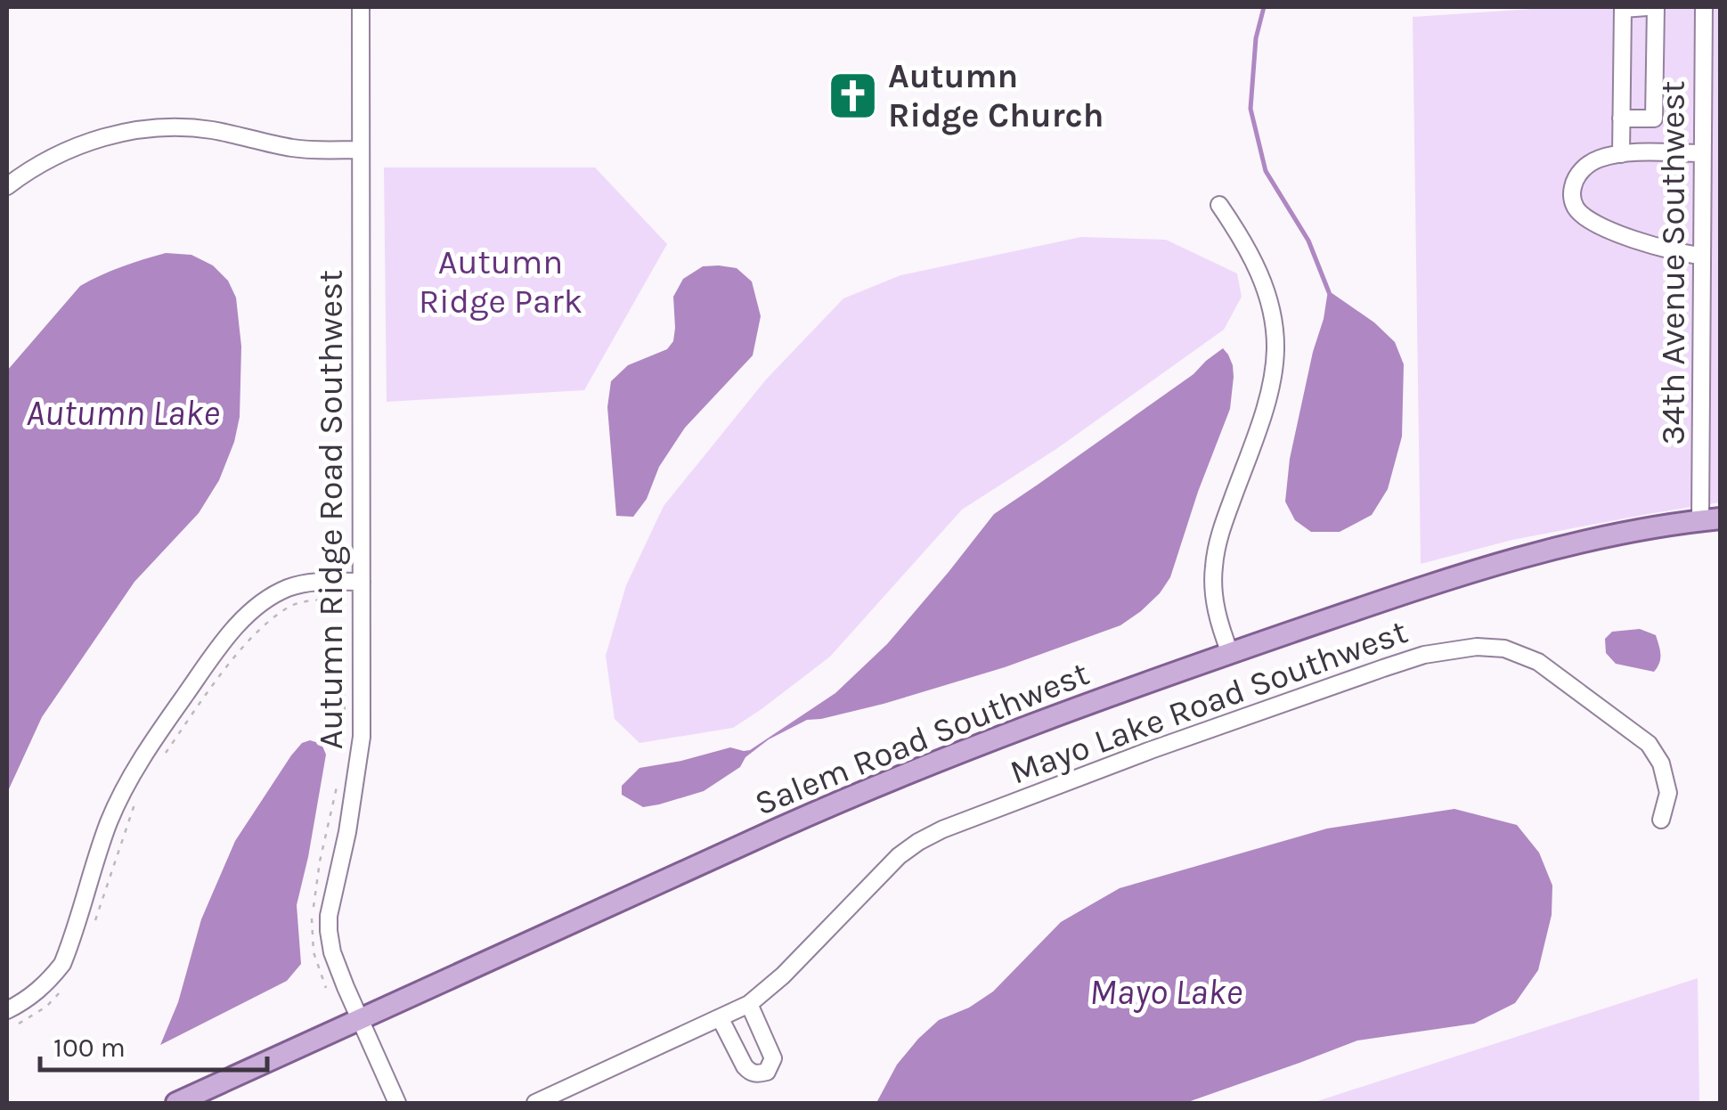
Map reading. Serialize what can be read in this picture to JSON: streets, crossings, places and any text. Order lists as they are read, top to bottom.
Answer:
{
  "streets": {
    "main road": ["Salem Road Southwest"],
    "street": ["34th Avenue Southwest", "Autumn Ridge Road Southwest", "Mayo Lake Road Southwest"]
  },
  "crossings": [
    ["34th Avenue Southwest", "Salem Road Southwest"],
    ["Autumn Ridge Road Southwest", "Salem Road Southwest"]
  ],
  "water": ["Autumn Lake", "Mayo Lake"],
  "parks": ["Autumn Ridge Park"],
  "places": {
    "church": ["Autumn Ridge Church"]
  },
  "scale_bar": "100 m"
}
